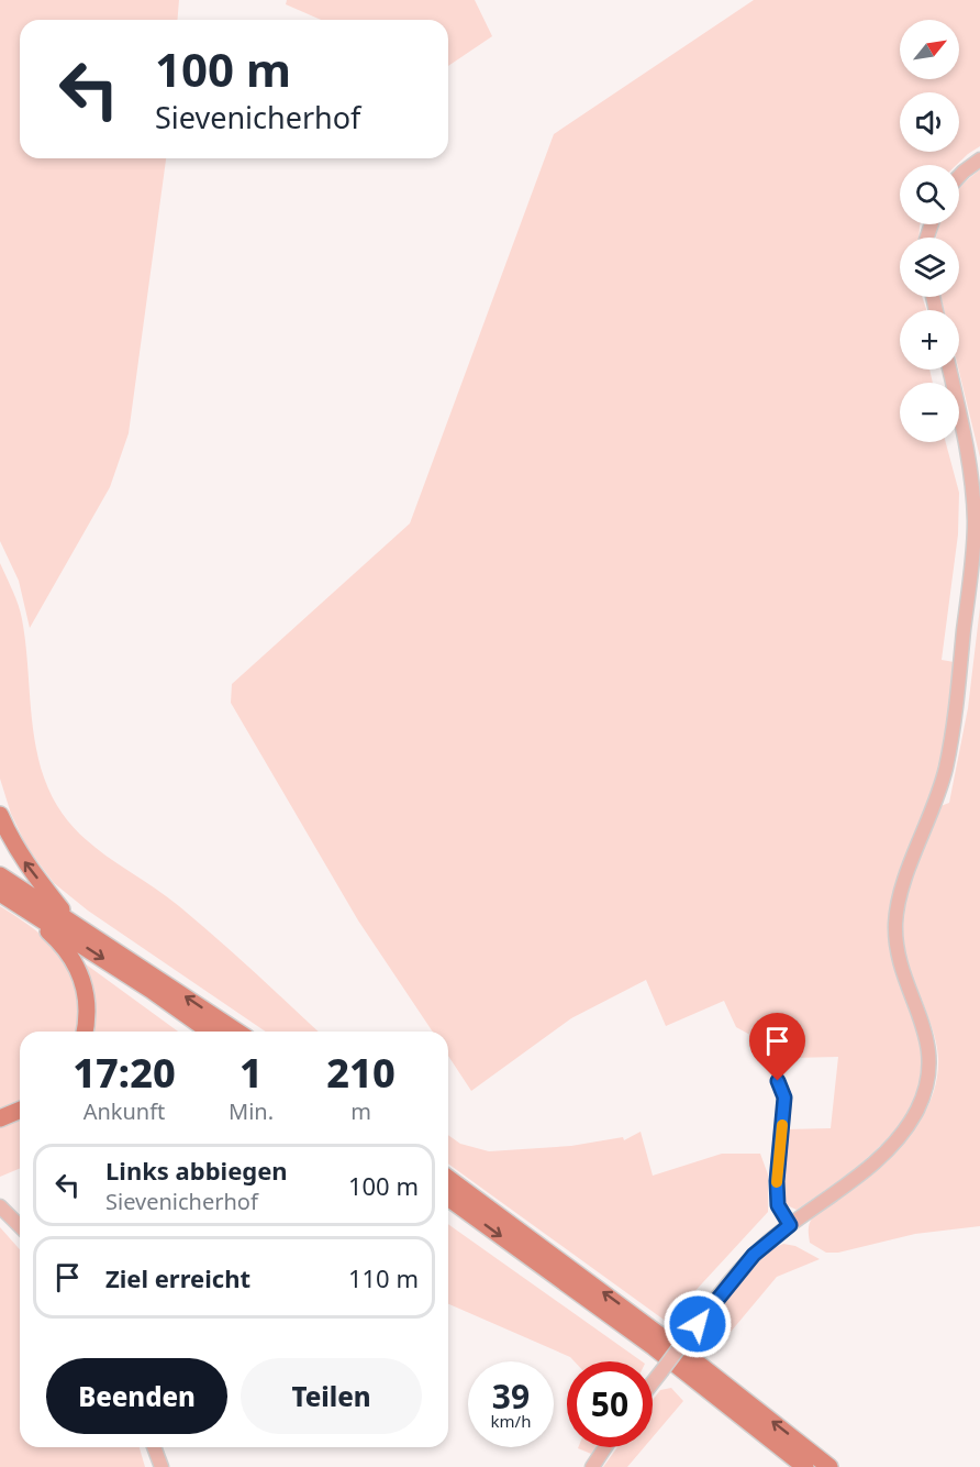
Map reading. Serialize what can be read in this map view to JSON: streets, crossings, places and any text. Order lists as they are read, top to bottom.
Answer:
{
  "north": "top right",
  "page": {
    "map_buttons": ["+", "−"],
    "turn": ["100 m", "Sievenicherhof"],
    "eta": [
      "17:20",
      "Ankunft",
      "1",
      "Min.",
      "210",
      "m"
    ],
    "list": [
      {
        "name": "Links abbiegen",
        "note": "Sievenicherhof",
        "value": "100 m"
      },
      {
        "name": "Ziel erreicht",
        "value": "110 m"
      }
    ],
    "buttons": ["Beenden", "Teilen"],
    "speed": "39 km/h",
    "limit": "50"
  }
}
